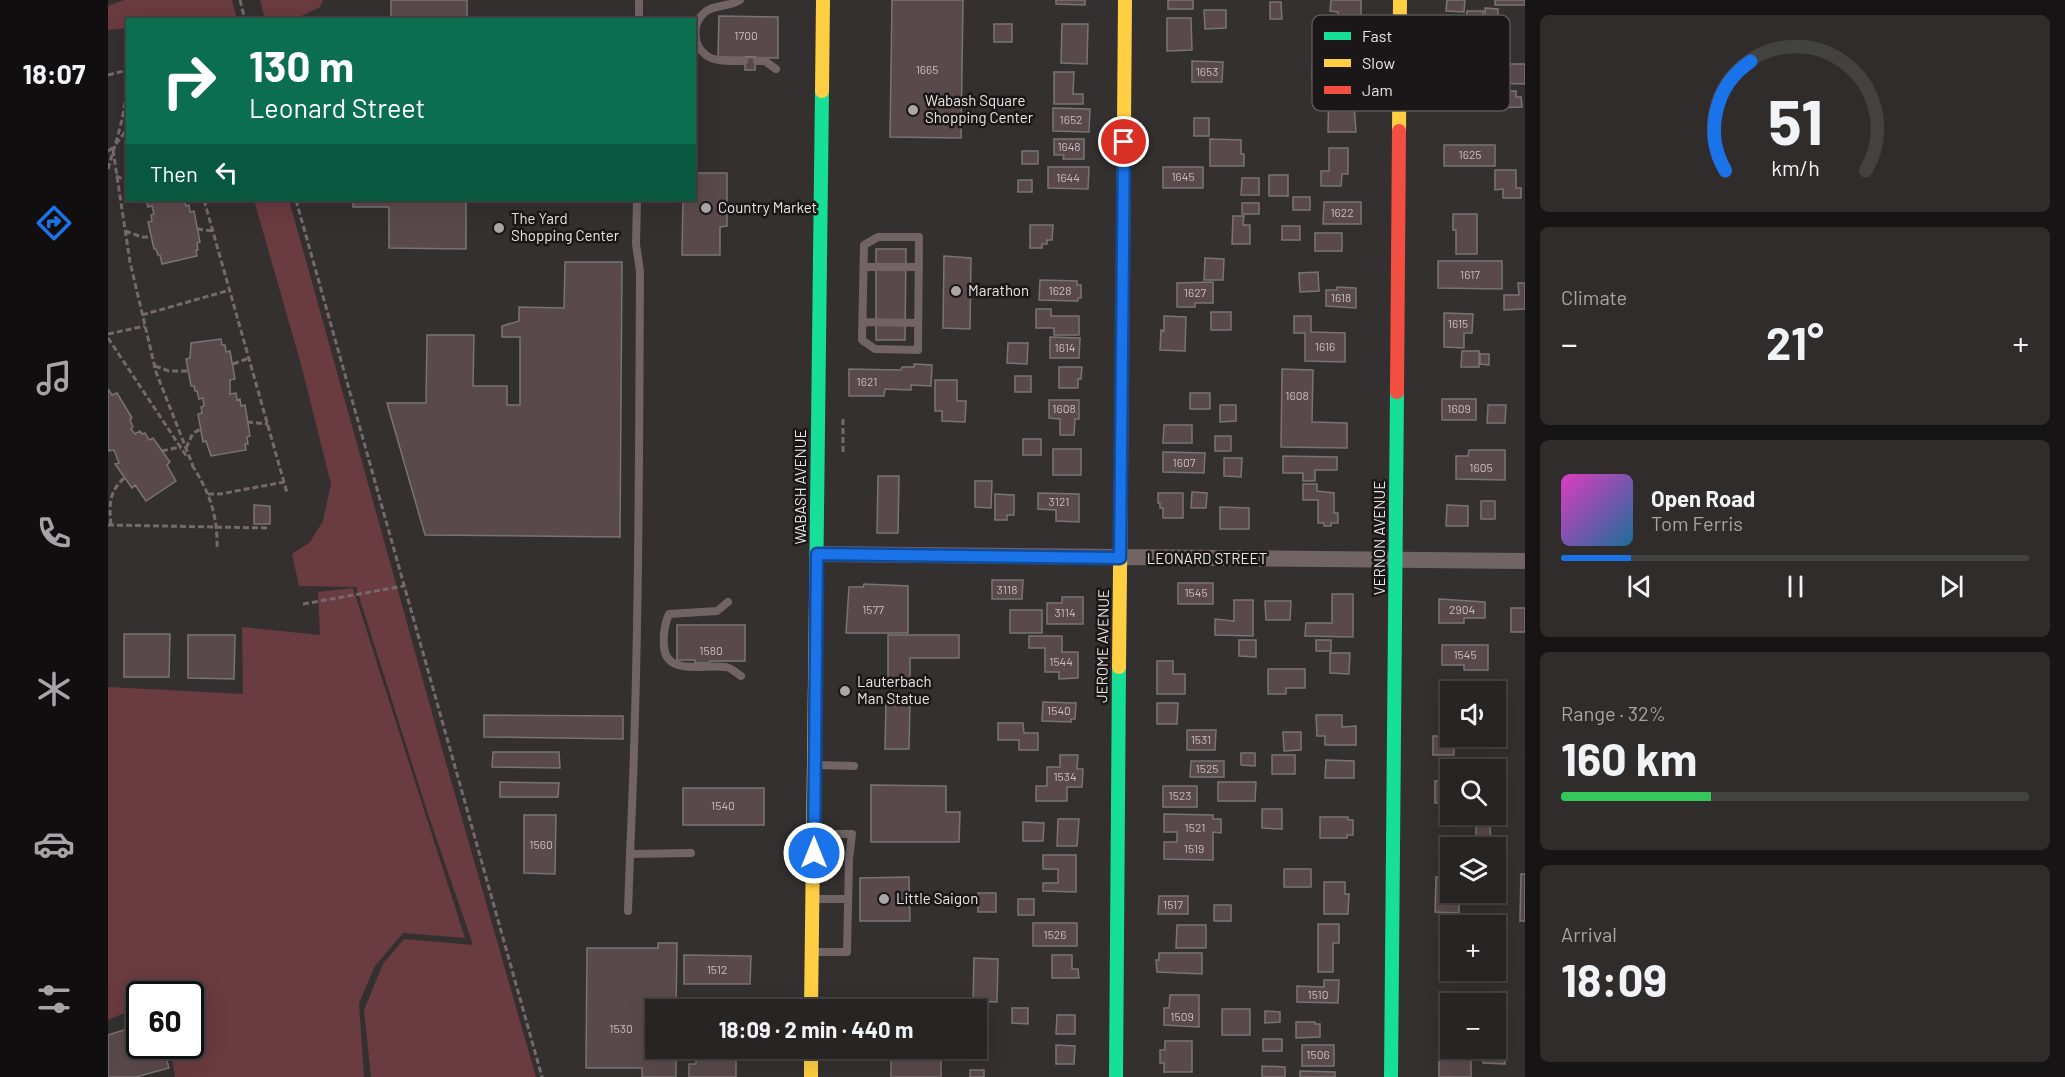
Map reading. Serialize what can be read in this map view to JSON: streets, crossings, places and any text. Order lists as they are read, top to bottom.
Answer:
{
  "streets": {
    "street": [
      "WABASH AVENUE",
      "VERNON AVENUE",
      "LEONARD STREET",
      "JEROME AVENUE"
    ]
  },
  "crossings": [
    ["WABASH AVENUE", "LEONARD STREET"],
    ["VERNON AVENUE", "LEONARD STREET"],
    ["LEONARD STREET", "JEROME AVENUE"]
  ],
  "places": [
    "Wabash Square Shopping Center",
    "Country Market",
    "The Yard Shopping Center",
    "Marathon",
    "Lauterbach Man Statue",
    "Little Saigon"
  ],
  "house_numbers": [
    "1700",
    "1665",
    "1653",
    "1652",
    "1648",
    "1625",
    "1645",
    "1644",
    "1622",
    "1617",
    "1628",
    "1627",
    "1618",
    "1615",
    "1616",
    "1614",
    "1621",
    "1608",
    "1608",
    "1609",
    "1607",
    "1605",
    "3121",
    "3118",
    "1545",
    "1577",
    "2904",
    "3114",
    "1580",
    "1545",
    "1544",
    "1540",
    "1531",
    "1525",
    "1534",
    "1523",
    "1540",
    "1521",
    "1560",
    "1519",
    "1517",
    "1526",
    "1512",
    "1510",
    "1509",
    "1530",
    "1506"
  ],
  "legend": ["Fast", "Slow", "Jam"],
  "page": {
    "tabs": "18:07",
    "turn": ["130 m", "Leonard Street"],
    "then": "Then",
    "tile": [
      "Climate",
      ["Range · 32%", "160 km"],
      ["Arrival", "18:09"]
    ],
    "heat": ["−", "21°", "+"],
    "song": ["Open Road", "Tom Ferris"],
    "map_buttons": ["+", "−"],
    "limit": "60",
    "trip": "18:09 · 2 min · 440 m",
    "gauge": ["51", "km/h"]
  }
}
